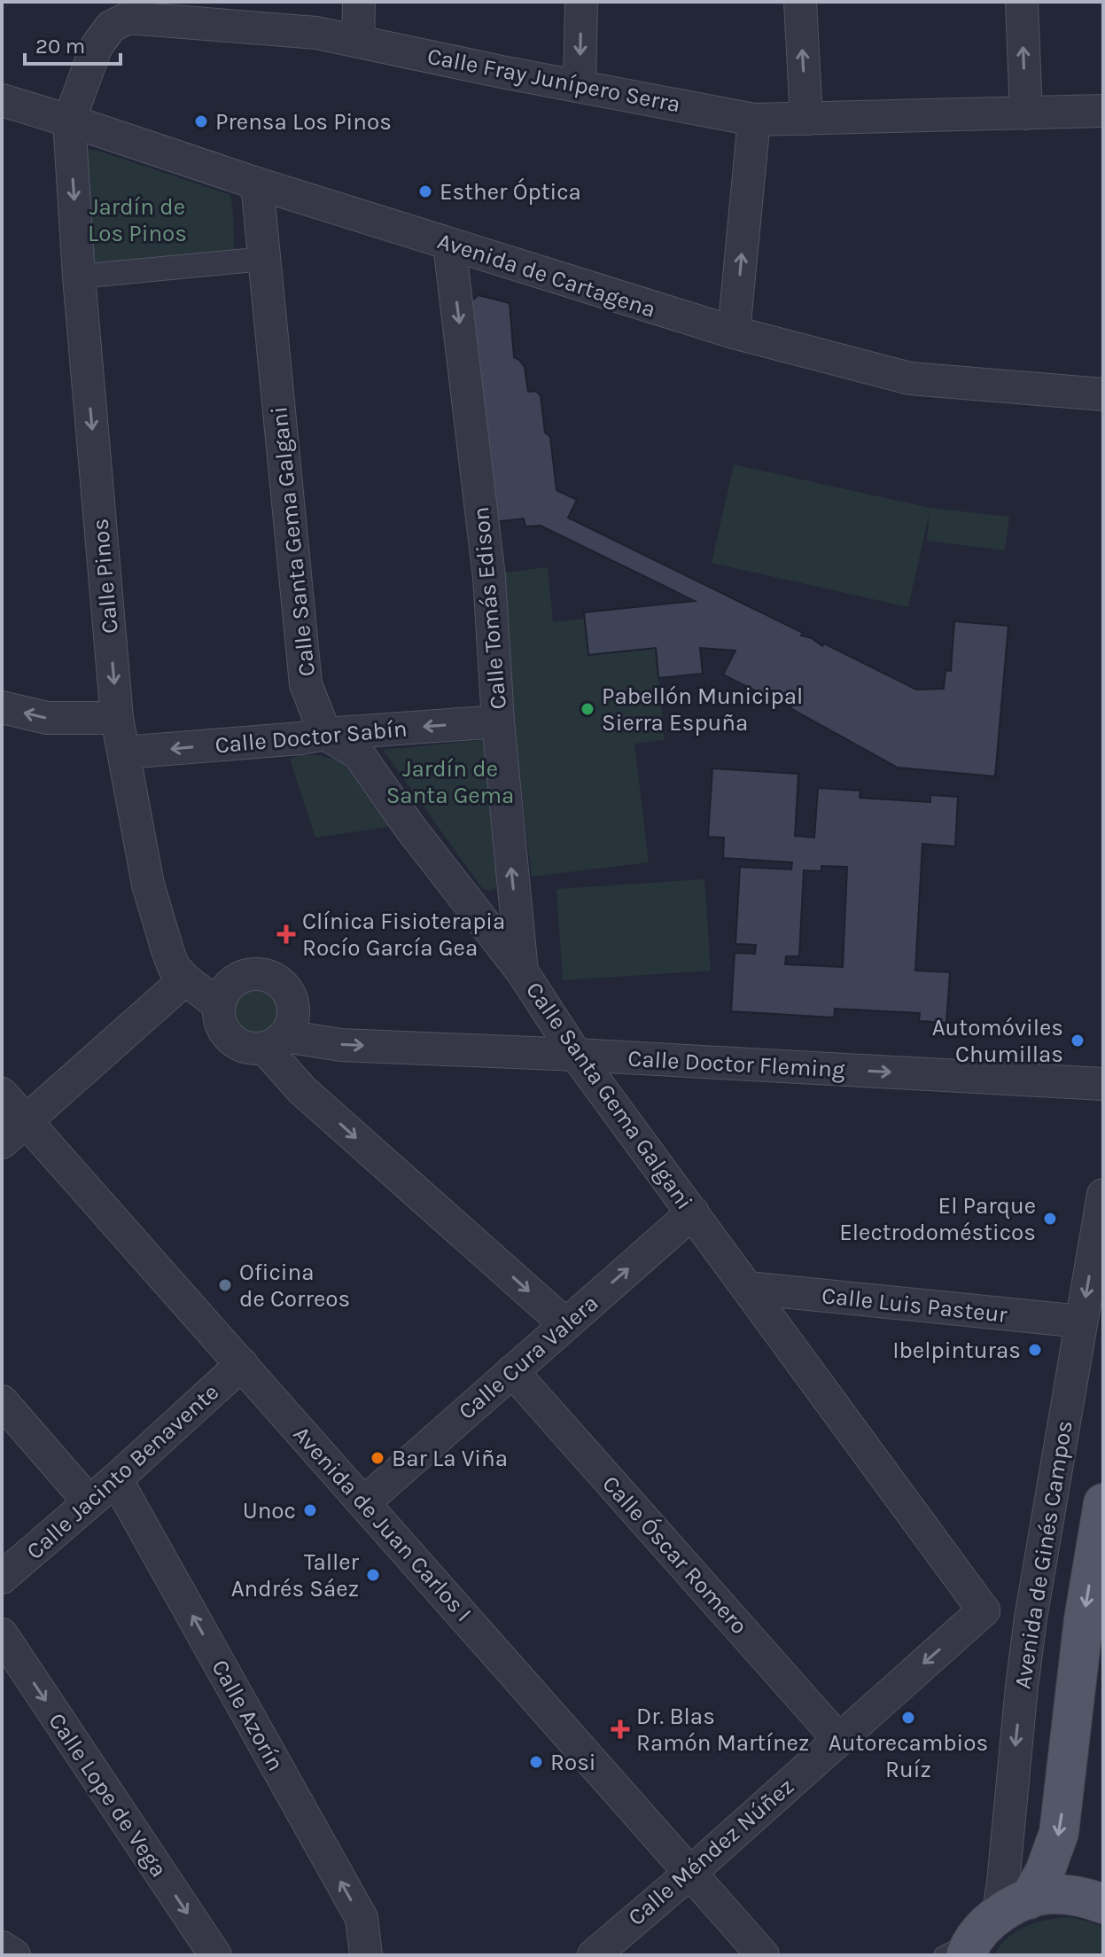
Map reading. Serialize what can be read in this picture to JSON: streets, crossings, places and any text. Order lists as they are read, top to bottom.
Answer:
{
  "streets": {
    "street": [
      "Calle Fray Junípero Serra",
      "Avenida de Cartagena",
      "Calle Santa Gema Galgani",
      "Calle Pinos",
      "Calle Tomás Edison",
      "Calle Doctor Sabín",
      "Calle Doctor Fleming",
      "Calle Luis Pasteur",
      "Calle Cura Valera",
      "Calle Jacinto Benavente",
      "Avenida de Juan Carlos I",
      "Calle Óscar Romero",
      "Avenida de Ginés Campos",
      "Calle Azorín",
      "Calle Lope de Vega",
      "Calle Méndez Núñez"
    ]
  },
  "crossings": [
    ["Calle Fray Junípero Serra", "Avenida de Cartagena"],
    ["Calle Fray Junípero Serra", "Calle Pinos"],
    ["Avenida de Cartagena", "Calle Santa Gema Galgani"],
    ["Avenida de Cartagena", "Calle Pinos"],
    ["Avenida de Cartagena", "Calle Tomás Edison"],
    ["Calle Santa Gema Galgani", "Calle Tomás Edison"],
    ["Calle Santa Gema Galgani", "Calle Doctor Sabín"],
    ["Calle Santa Gema Galgani", "Calle Doctor Fleming"],
    ["Calle Santa Gema Galgani", "Calle Luis Pasteur"],
    ["Calle Santa Gema Galgani", "Calle Cura Valera"],
    ["Calle Santa Gema Galgani", "Calle Méndez Núñez"],
    ["Calle Pinos", "Calle Doctor Sabín"],
    ["Calle Pinos", "Calle Doctor Fleming"],
    ["Calle Tomás Edison", "Calle Doctor Sabín"],
    ["Calle Luis Pasteur", "Avenida de Ginés Campos"],
    ["Calle Cura Valera", "Avenida de Juan Carlos I"],
    ["Calle Cura Valera", "Calle Óscar Romero"],
    ["Calle Jacinto Benavente", "Avenida de Juan Carlos I"],
    ["Calle Jacinto Benavente", "Calle Azorín"],
    ["Avenida de Juan Carlos I", "Calle Méndez Núñez"],
    ["Calle Óscar Romero", "Calle Méndez Núñez"]
  ],
  "one_way": [
    "Calle Pinos",
    "Calle Doctor Sabín",
    "Calle Doctor Fleming",
    "Calle Cura Valera",
    "Avenida de Ginés Campos",
    "Calle Azorín",
    "Calle Lope de Vega",
    "Calle Méndez Núñez"
  ],
  "parks": ["Jardín de Los Pinos", "Jardín de Santa Gema"],
  "places": {
    "other": [
      "Prensa Los Pinos",
      "Esther Óptica",
      "Pabellón Municipal Sierra Espuña",
      "Automóviles Chumillas",
      "El Parque Electrodomésticos",
      "Oficina de Correos",
      "Ibelpinturas",
      "Bar La Viña",
      "Unoc",
      "Taller Andrés Sáez",
      "Autorecambios Ruíz",
      "Rosi"
    ],
    "health": ["Clínica Fisioterapia Rocío García Gea", "Dr. Blas Ramón Martínez"]
  },
  "scale_bar": "20 m"
}
